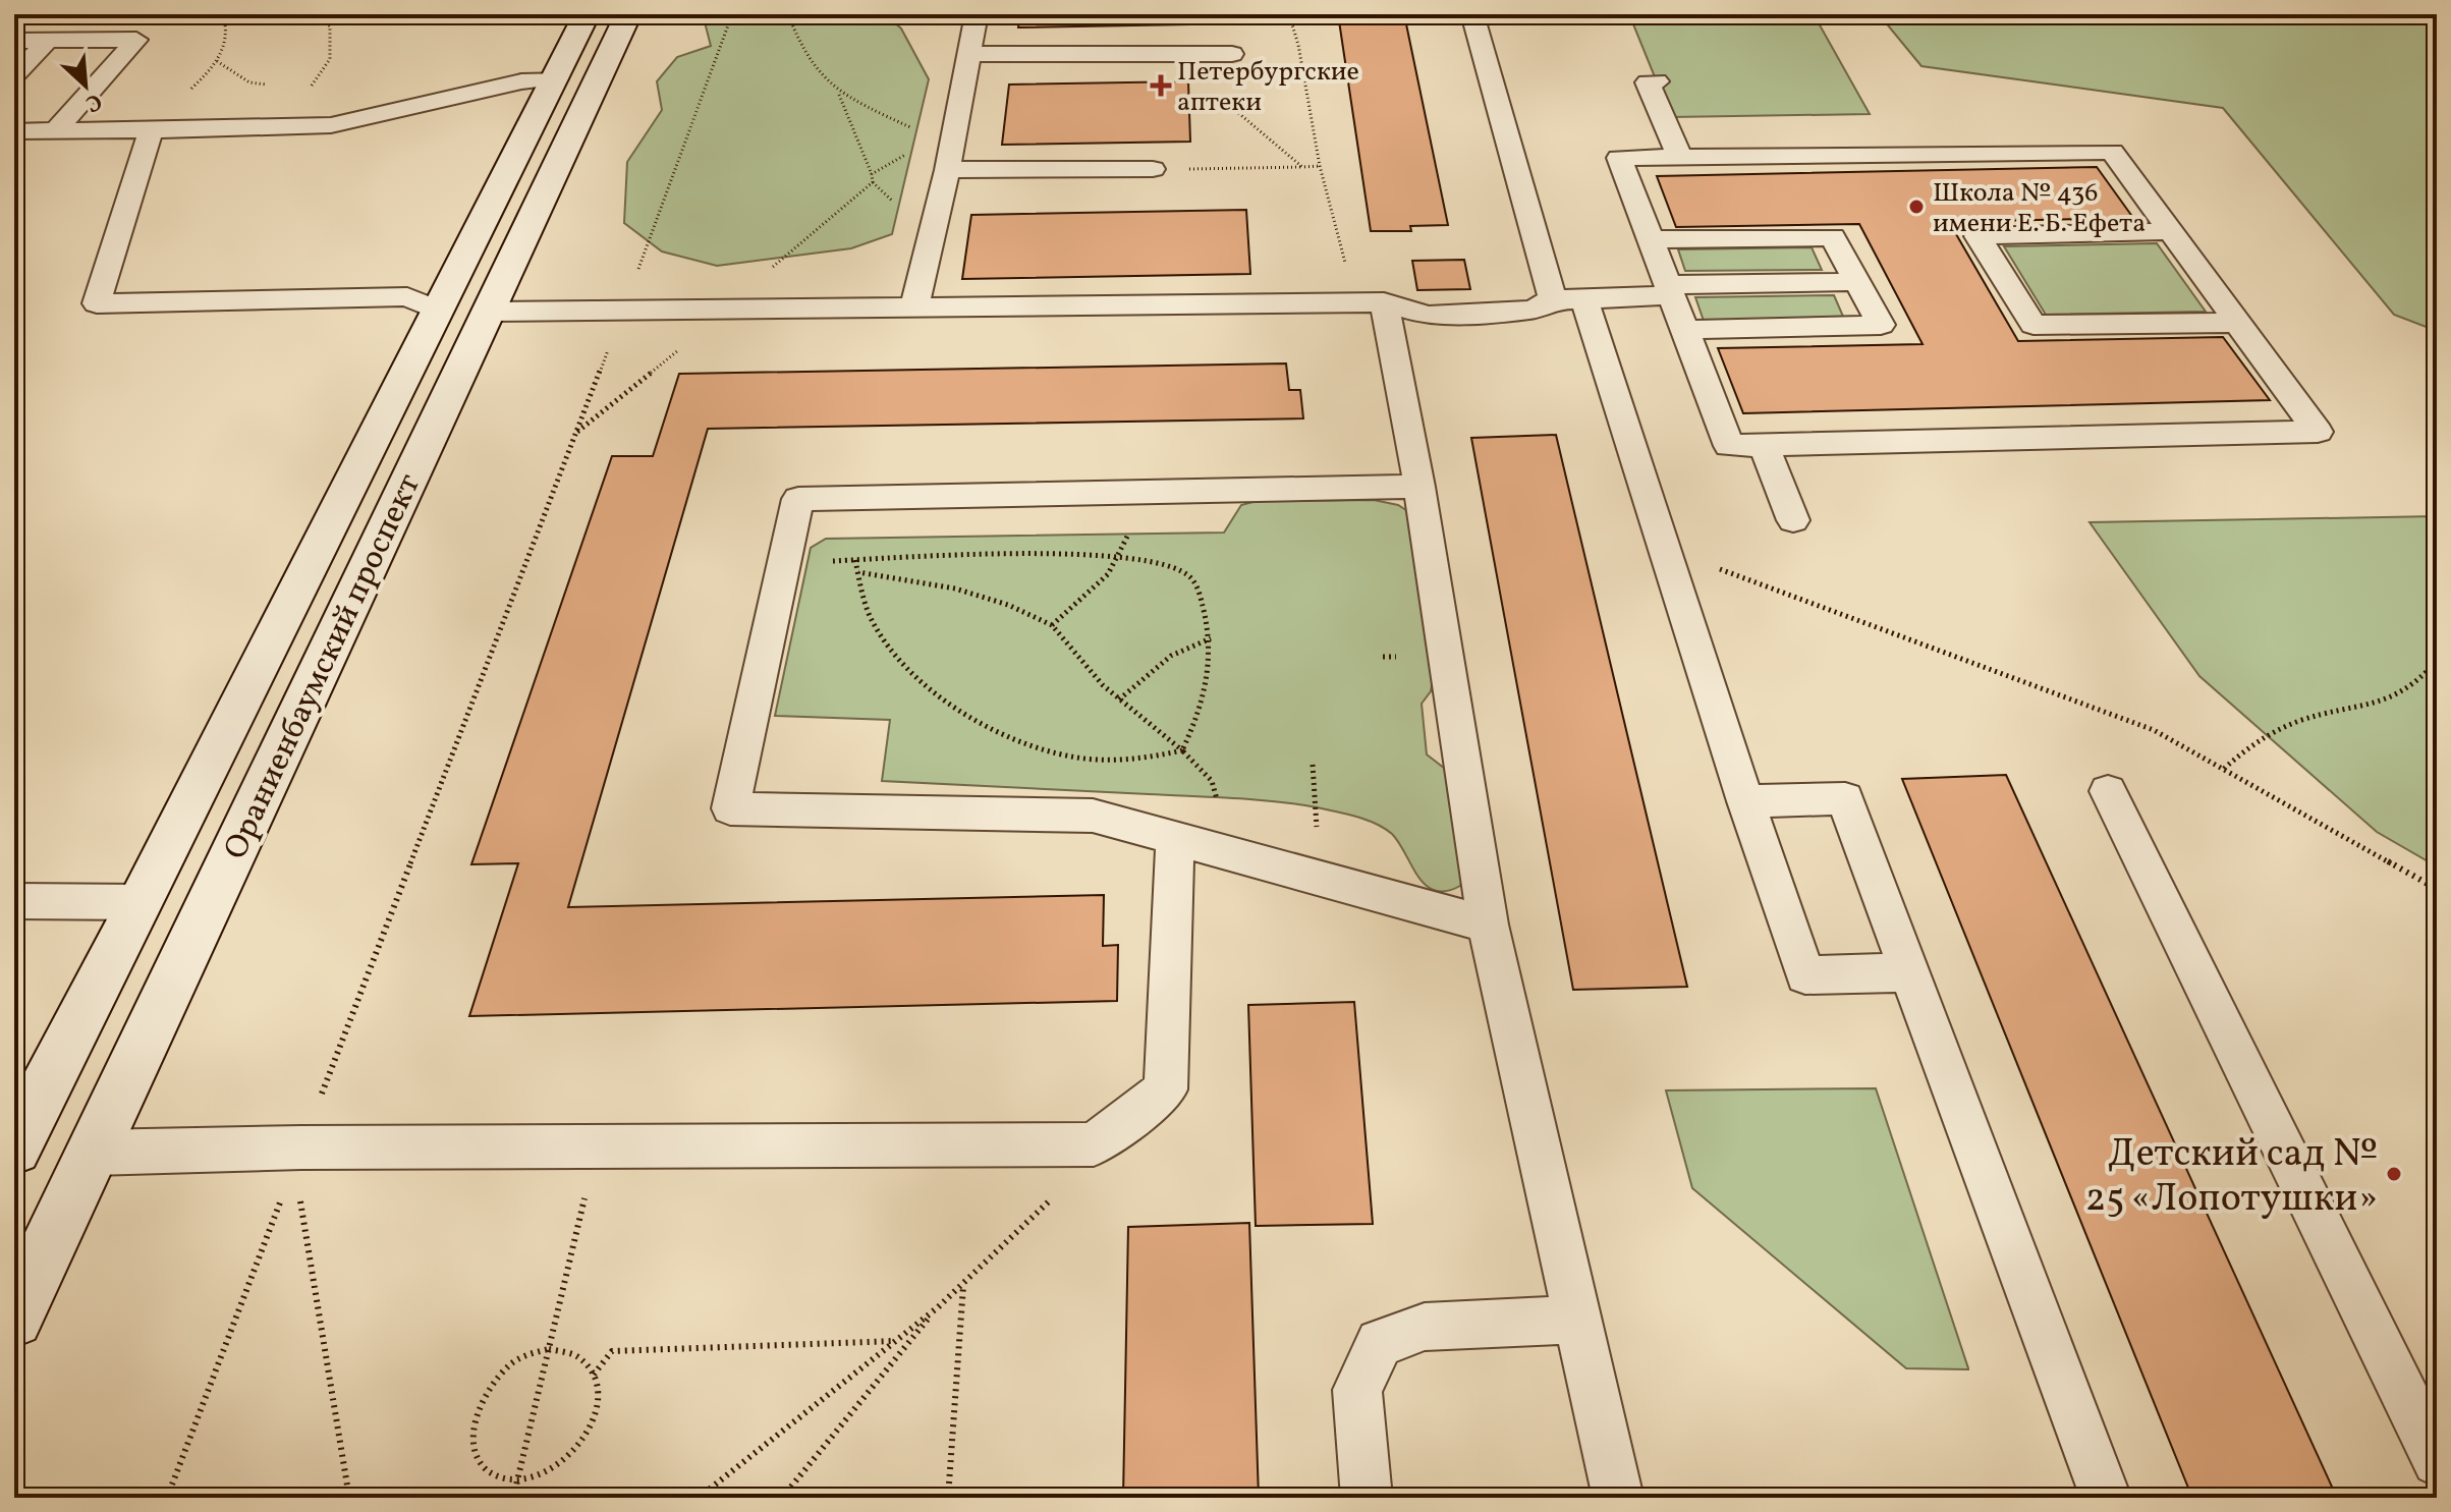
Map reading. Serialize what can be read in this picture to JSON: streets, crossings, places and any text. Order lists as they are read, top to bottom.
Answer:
{
  "streets": {
    "main road": ["Ораниенбаумский проспект"]
  },
  "places": {
    "health": ["Петербургские аптеки"],
    "other": ["Школа № 436 имени Е. Б. Ефета", "Детский сад № 25 «Лопотушки»"]
  },
  "north": "bottom right"
}
